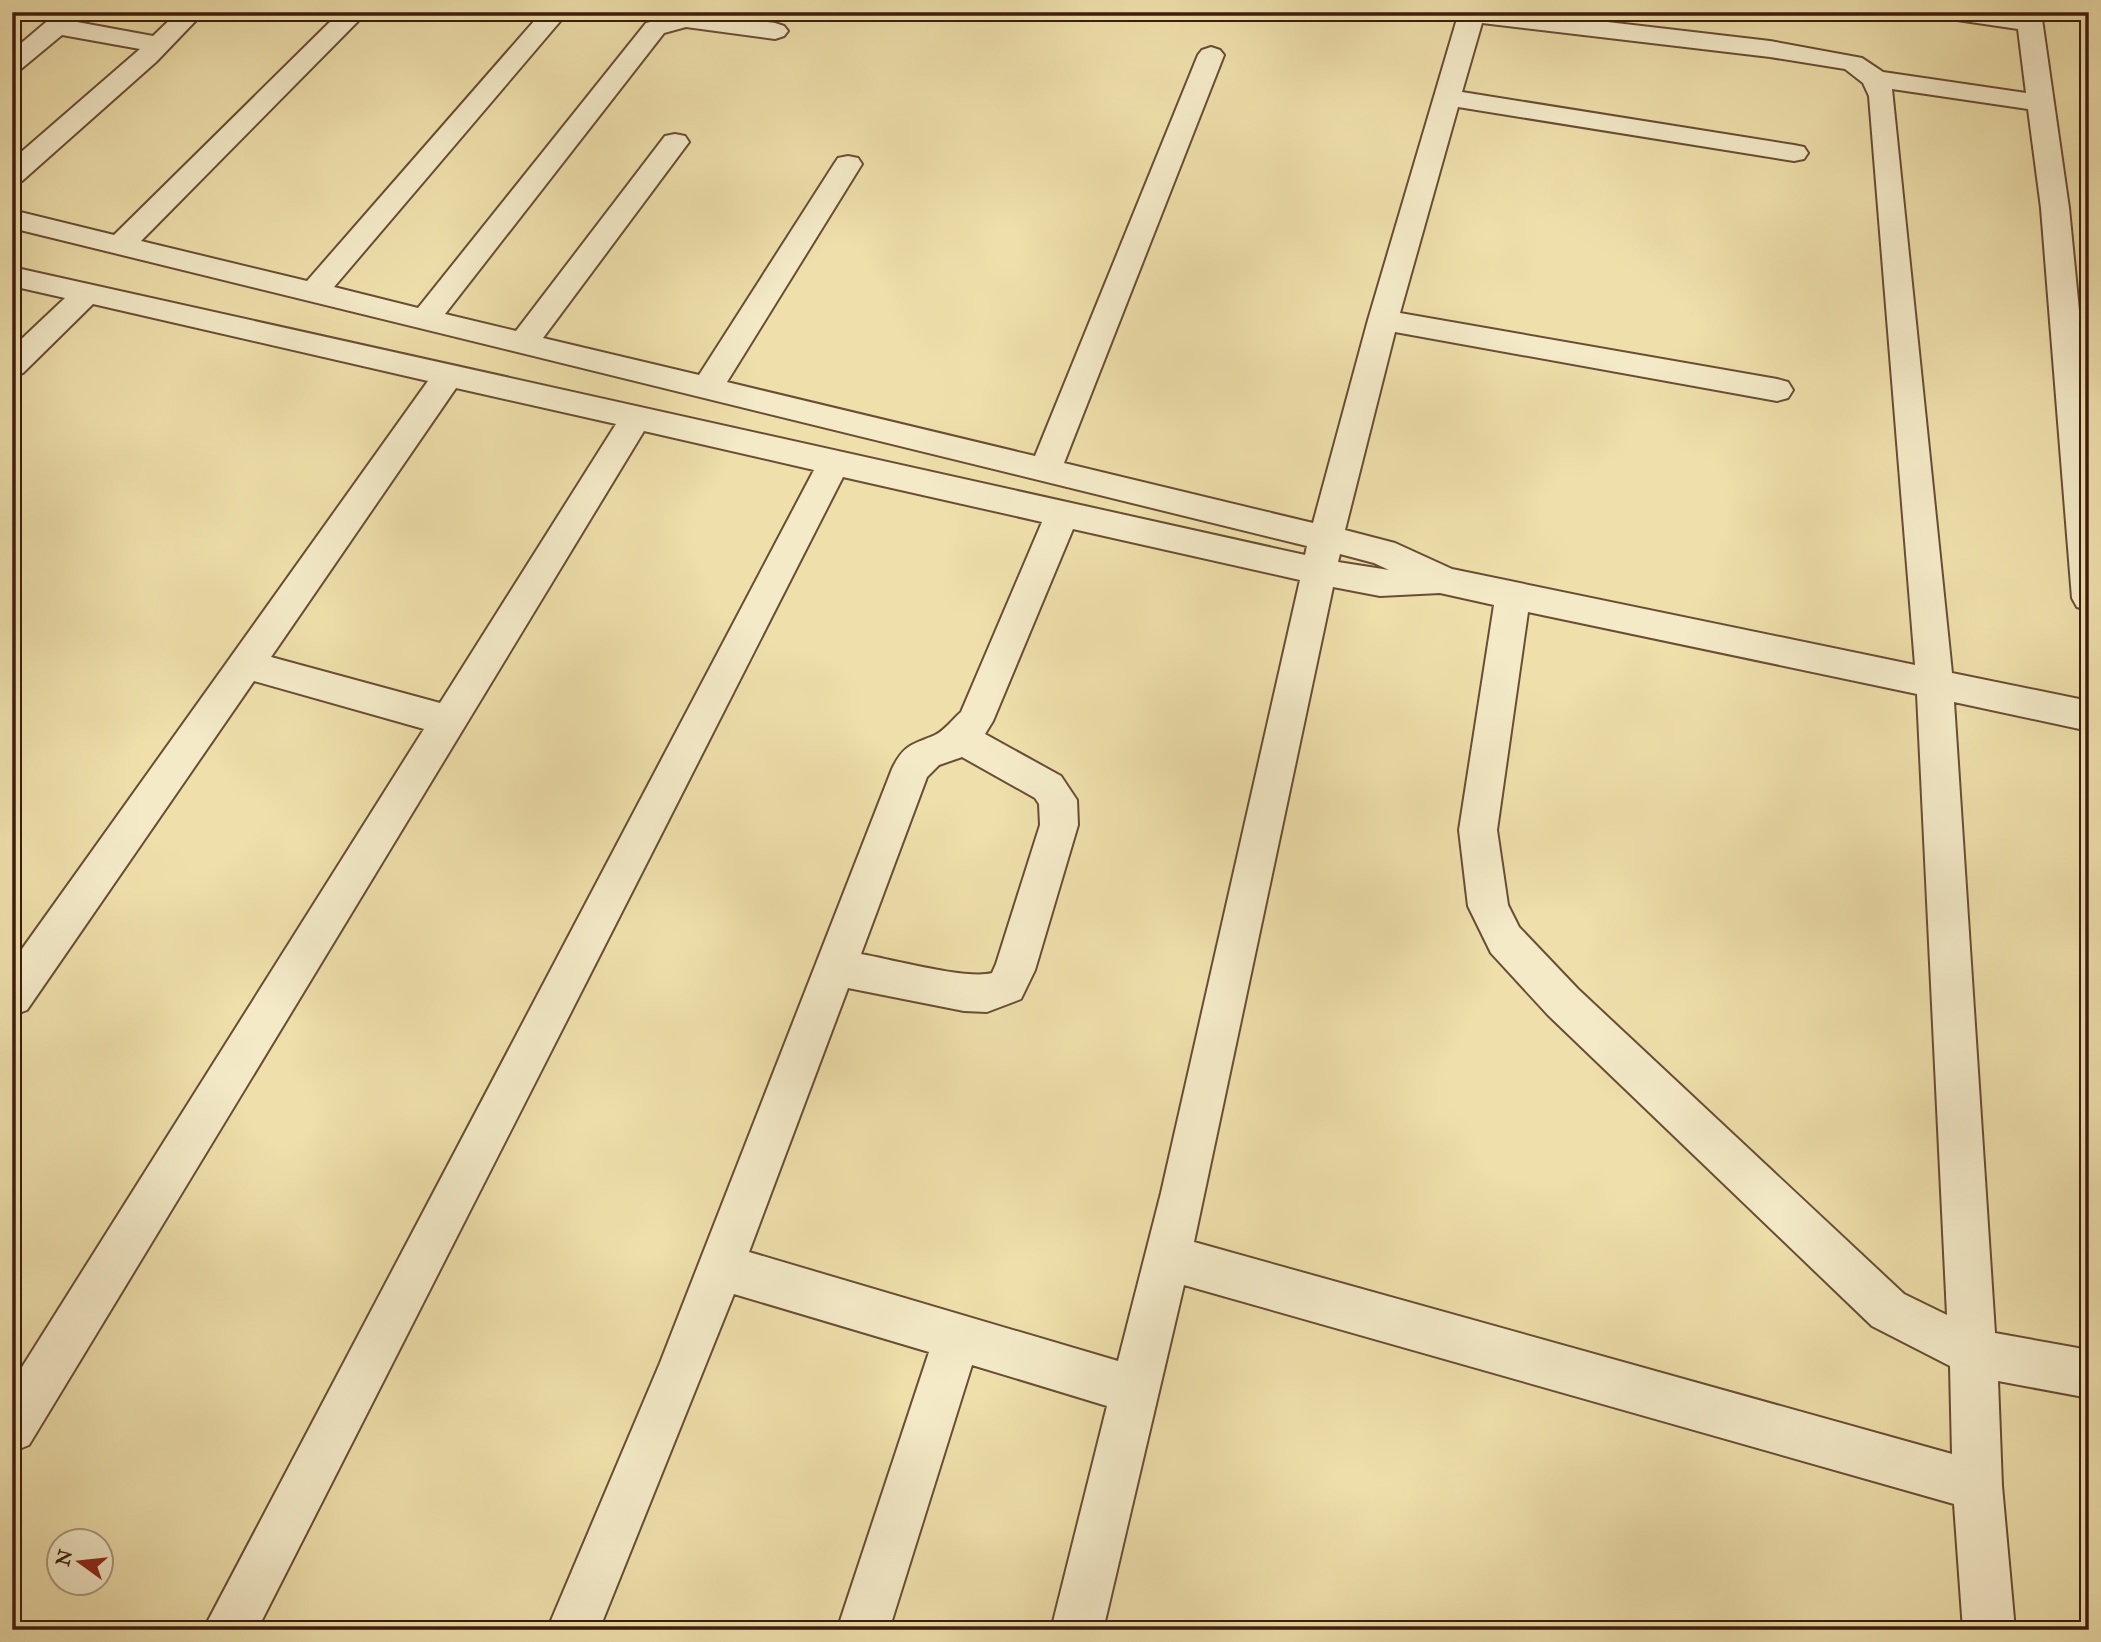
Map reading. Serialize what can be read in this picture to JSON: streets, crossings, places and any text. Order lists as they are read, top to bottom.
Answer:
{
  "north": "left"
}
